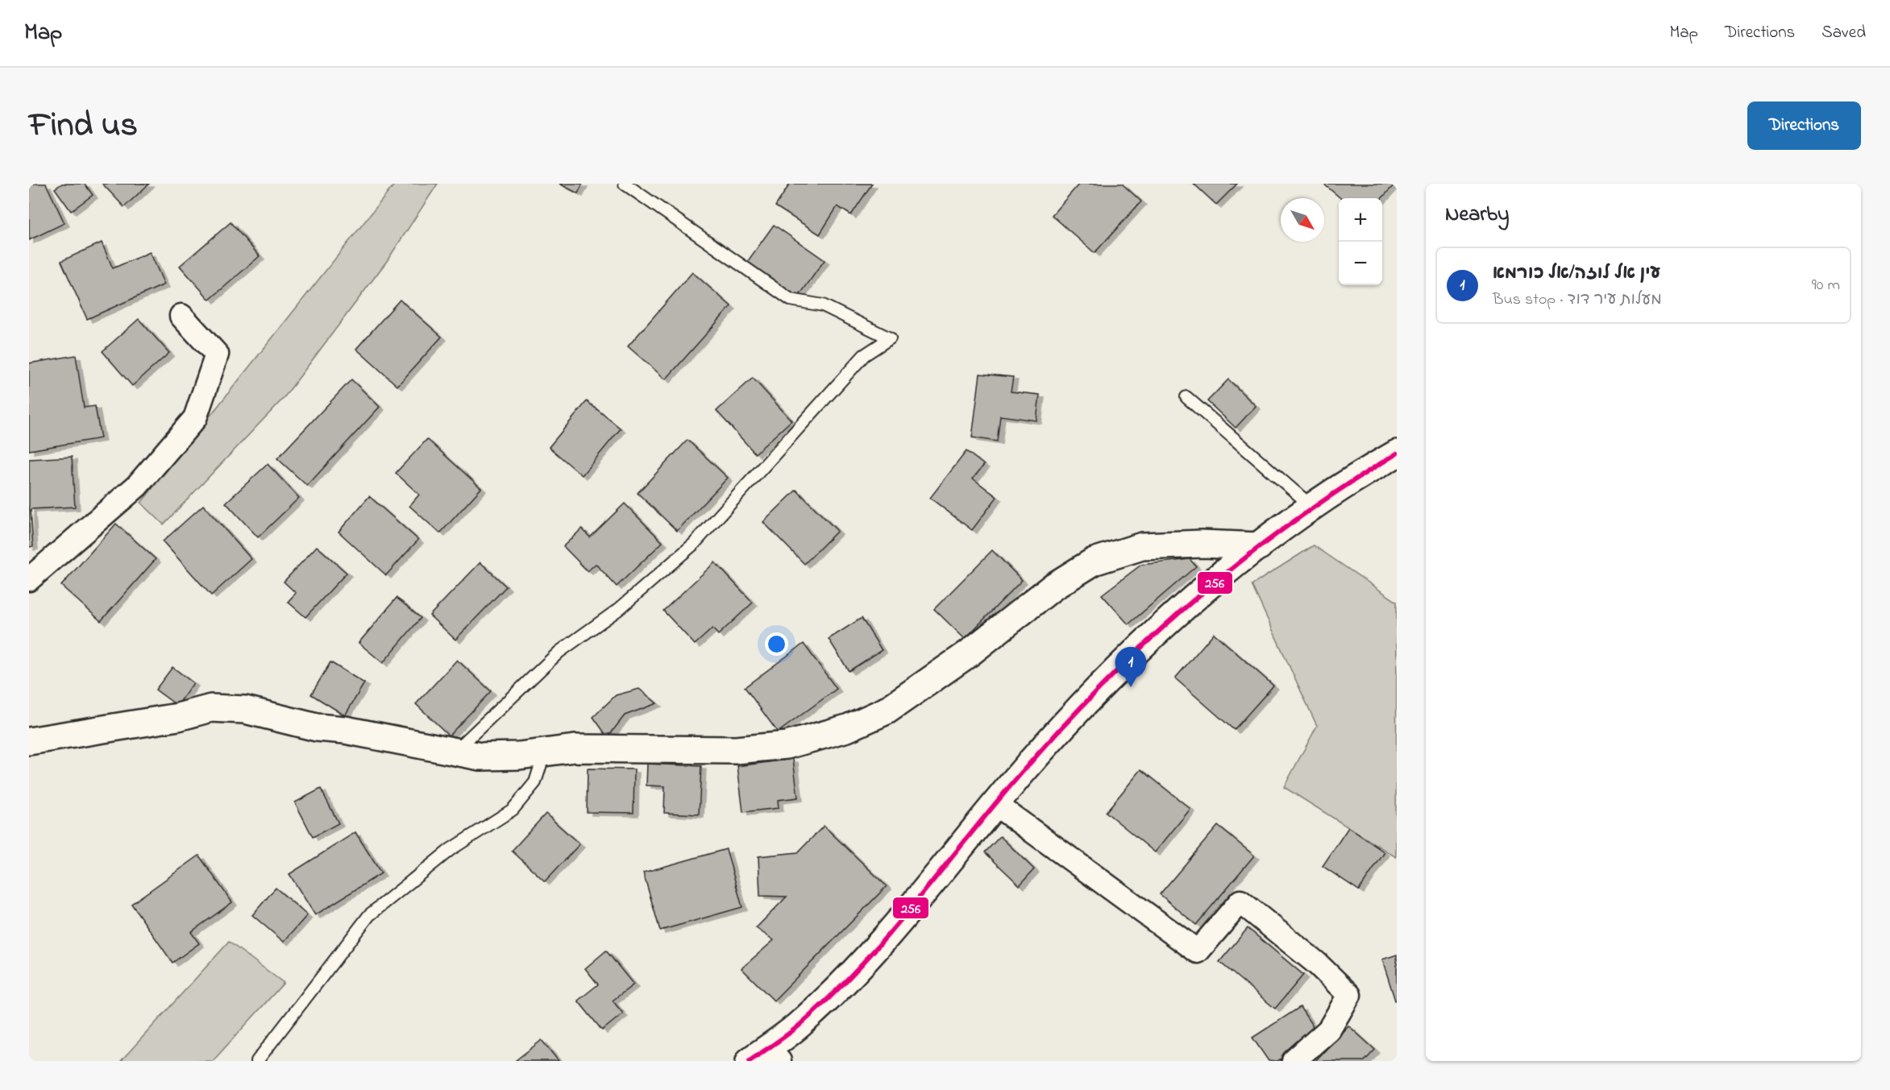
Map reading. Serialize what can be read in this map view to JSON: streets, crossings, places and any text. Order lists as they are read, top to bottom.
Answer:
{
  "lines": ["transit line 256"],
  "north": "bottom right",
  "page": {
    "header": "Map",
    "nav": ["Map", "Directions", "Saved"],
    "title": "Find us",
    "buttons": "Directions",
    "heading": "Nearby",
    "map_buttons": ["+", "−"],
    "list": [
      {
        "mark": "1",
        "name": "עין אל לוזה/אל כורמא",
        "note": "Bus stop · מעלות עיר דוד",
        "value": "90 m"
      }
    ],
    "pins": "1"
  }
}
